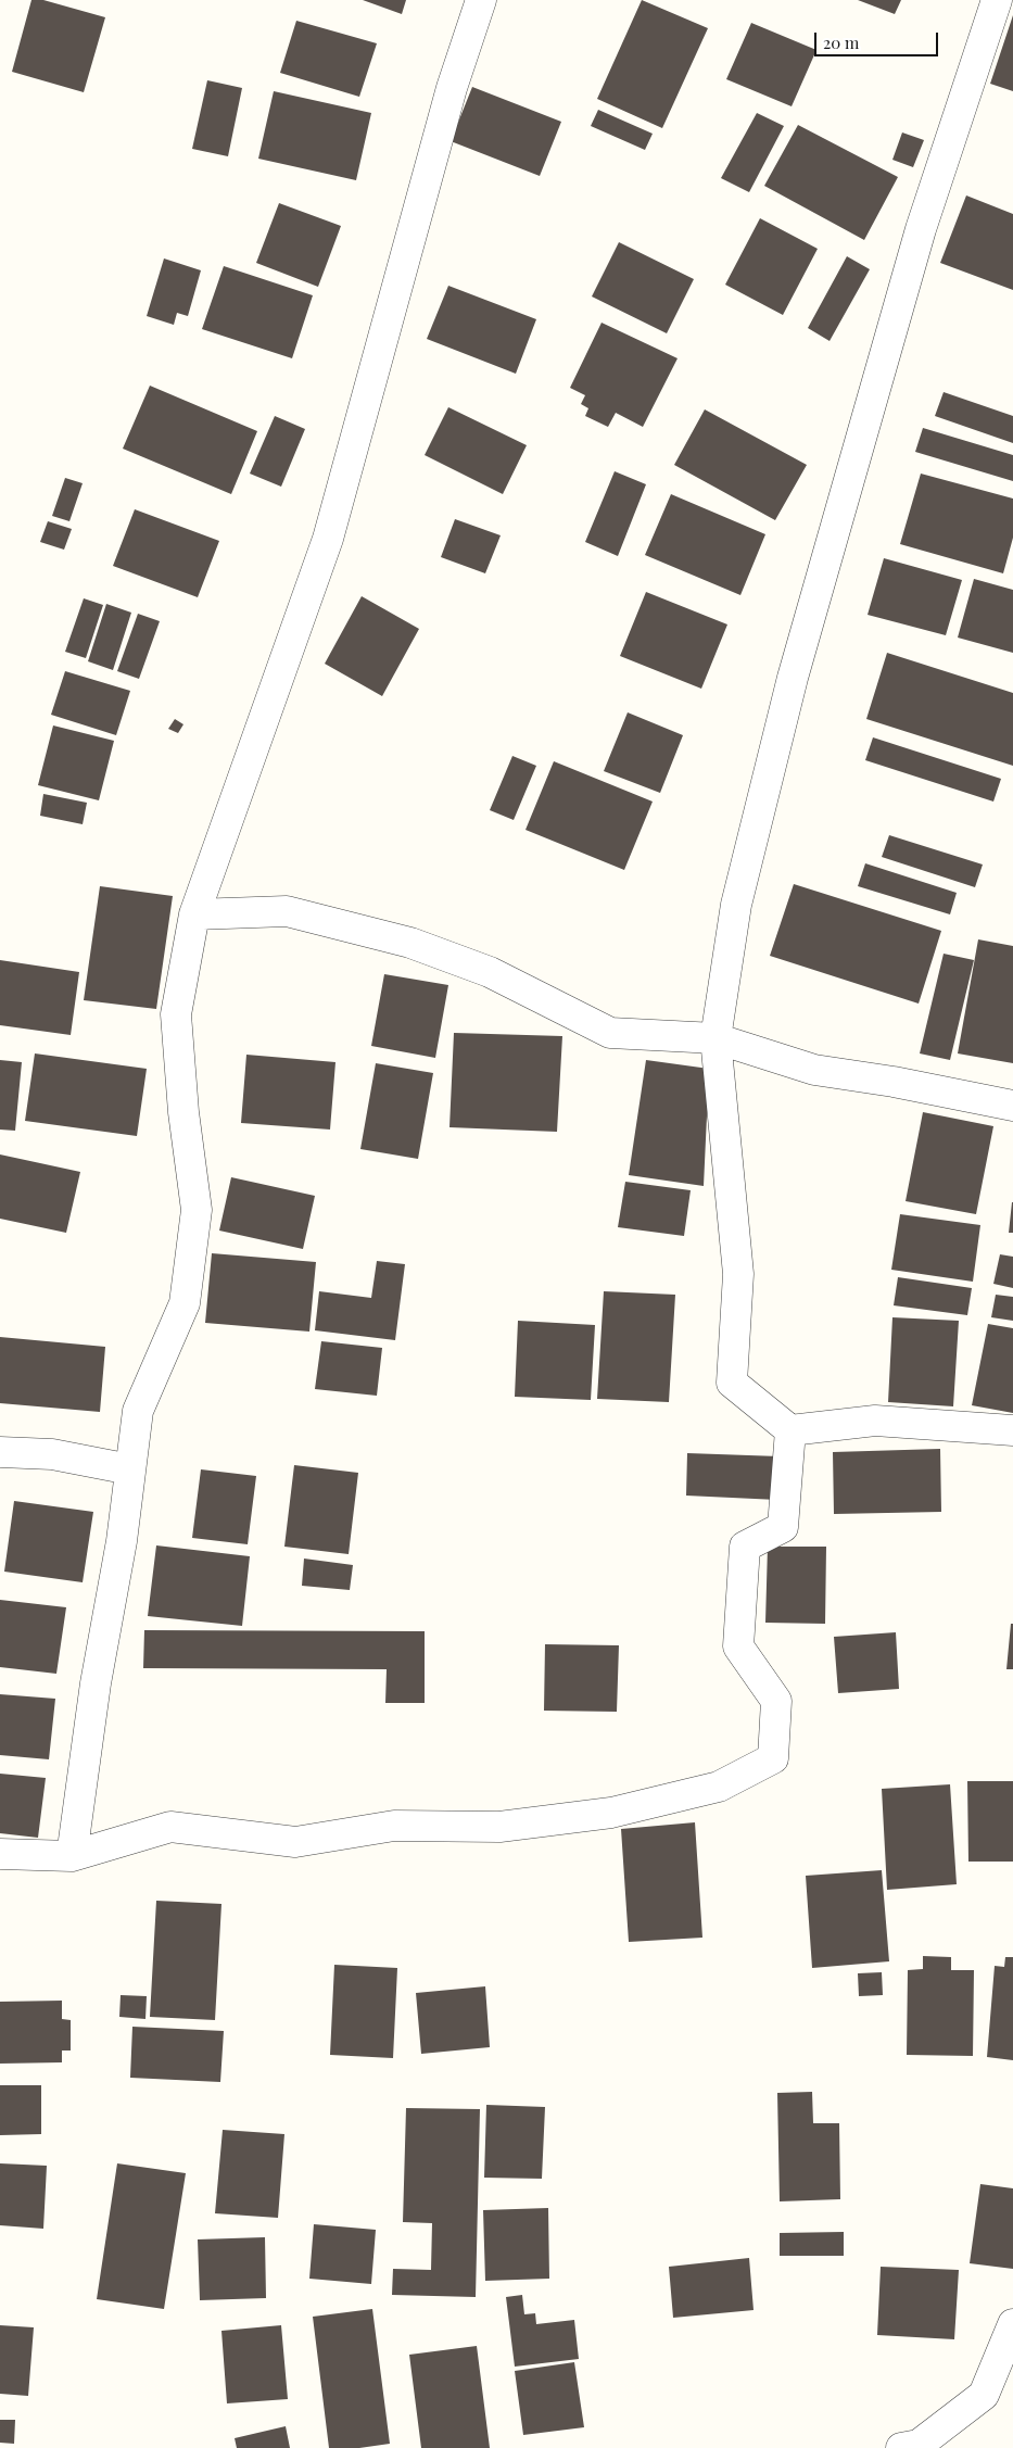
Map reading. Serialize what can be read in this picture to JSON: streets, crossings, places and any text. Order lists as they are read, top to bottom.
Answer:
{
  "scale_bar": "20 m"
}
